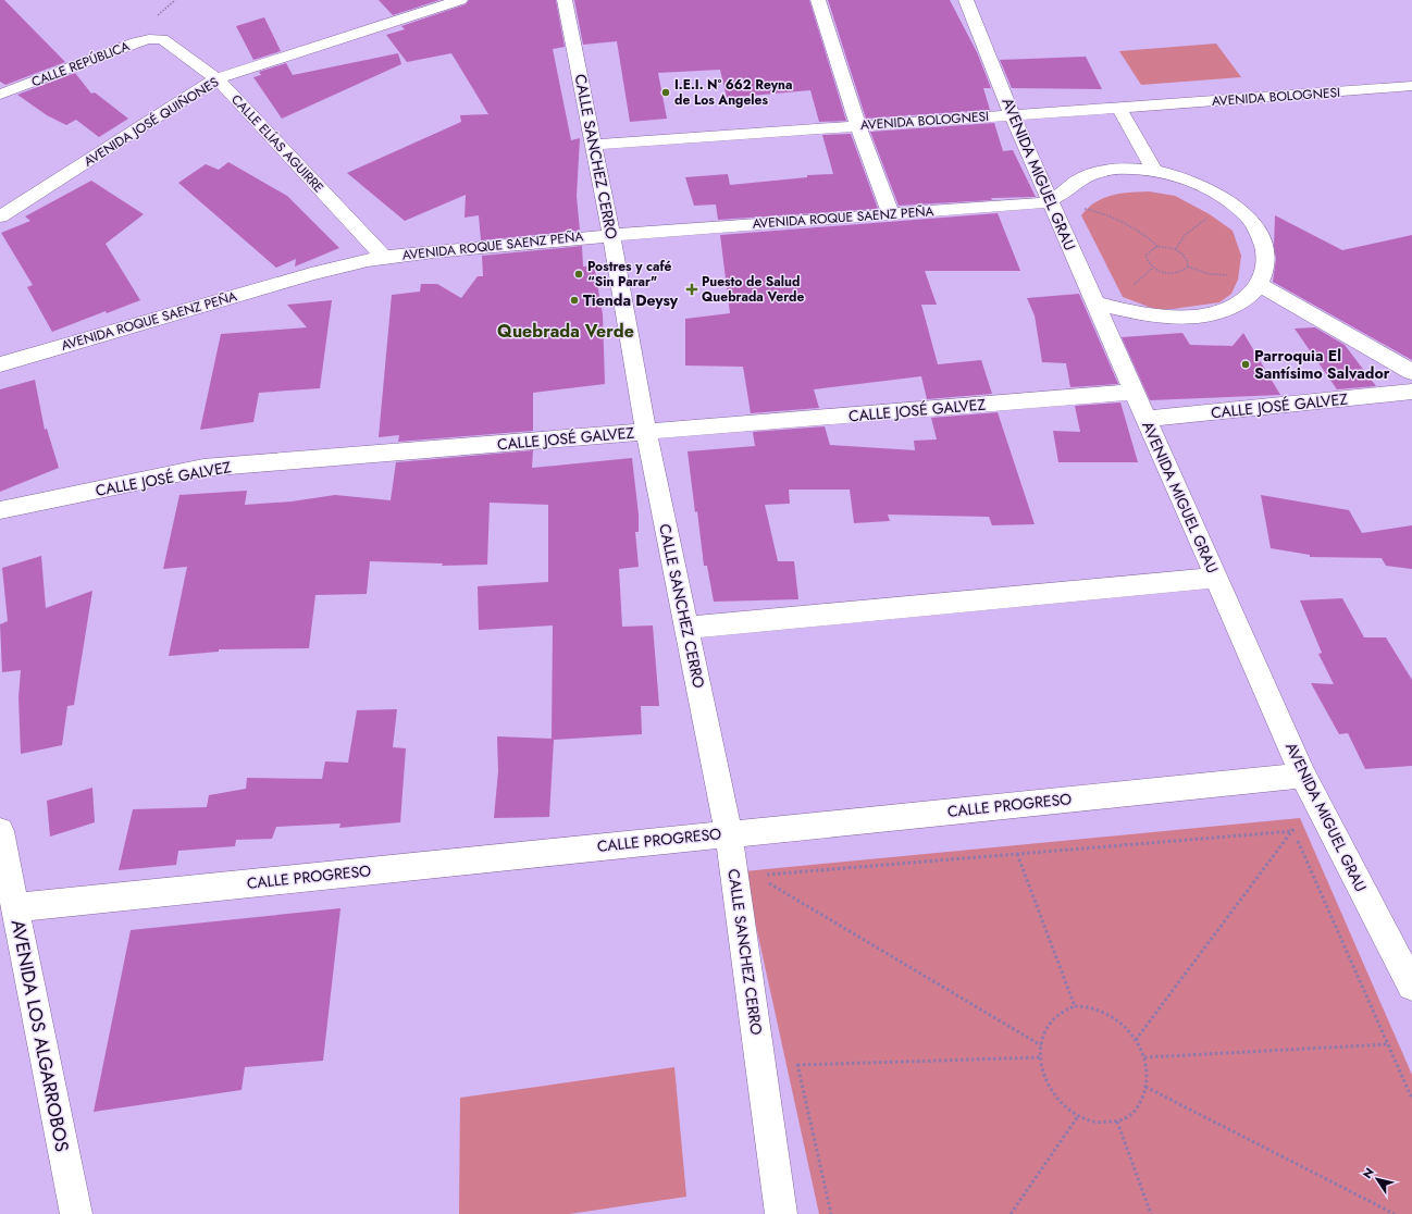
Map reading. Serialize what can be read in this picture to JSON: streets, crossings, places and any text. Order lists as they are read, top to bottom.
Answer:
{
  "streets": {
    "street": [
      "CALLE REPÚBLICA",
      "AVENIDA BOLOGNESI",
      "AVENIDA JOSÉ QUIÑONES",
      "CALLE ELÍAS AGUIRRE",
      "CALLE SANCHEZ CERRO",
      "AVENIDA MIGUEL GRAU",
      "AVENIDA ROQUE SAENZ PEÑA",
      "CALLE JOSÉ GALVEZ",
      "CALLE PROGRESO",
      "AVENIDA LOS ALGARROBOS"
    ]
  },
  "crossings": [
    ["CALLE REPÚBLICA", "CALLE ELÍAS AGUIRRE"],
    ["AVENIDA BOLOGNESI", "CALLE SANCHEZ CERRO"],
    ["AVENIDA BOLOGNESI", "AVENIDA MIGUEL GRAU"],
    ["AVENIDA JOSÉ QUIÑONES", "CALLE ELÍAS AGUIRRE"],
    ["CALLE ELÍAS AGUIRRE", "AVENIDA ROQUE SAENZ PEÑA"],
    ["CALLE SANCHEZ CERRO", "AVENIDA ROQUE SAENZ PEÑA"],
    ["CALLE SANCHEZ CERRO", "CALLE JOSÉ GALVEZ"],
    ["CALLE SANCHEZ CERRO", "CALLE PROGRESO"],
    ["AVENIDA MIGUEL GRAU", "AVENIDA ROQUE SAENZ PEÑA"],
    ["AVENIDA MIGUEL GRAU", "CALLE JOSÉ GALVEZ"],
    ["AVENIDA MIGUEL GRAU", "CALLE PROGRESO"],
    ["CALLE PROGRESO", "AVENIDA LOS ALGARROBOS"]
  ],
  "districts": ["Quebrada Verde"],
  "places": {
    "other": [
      "I.E.I. N° 662 Reyna de Los Angeles",
      "Postres y café “Sin Parar\"",
      "Tienda Deysy",
      "Parroquia El Santísimo Salvador"
    ],
    "health": ["Puesto de Salud Quebrada Verde"]
  },
  "north": "top left"
}
